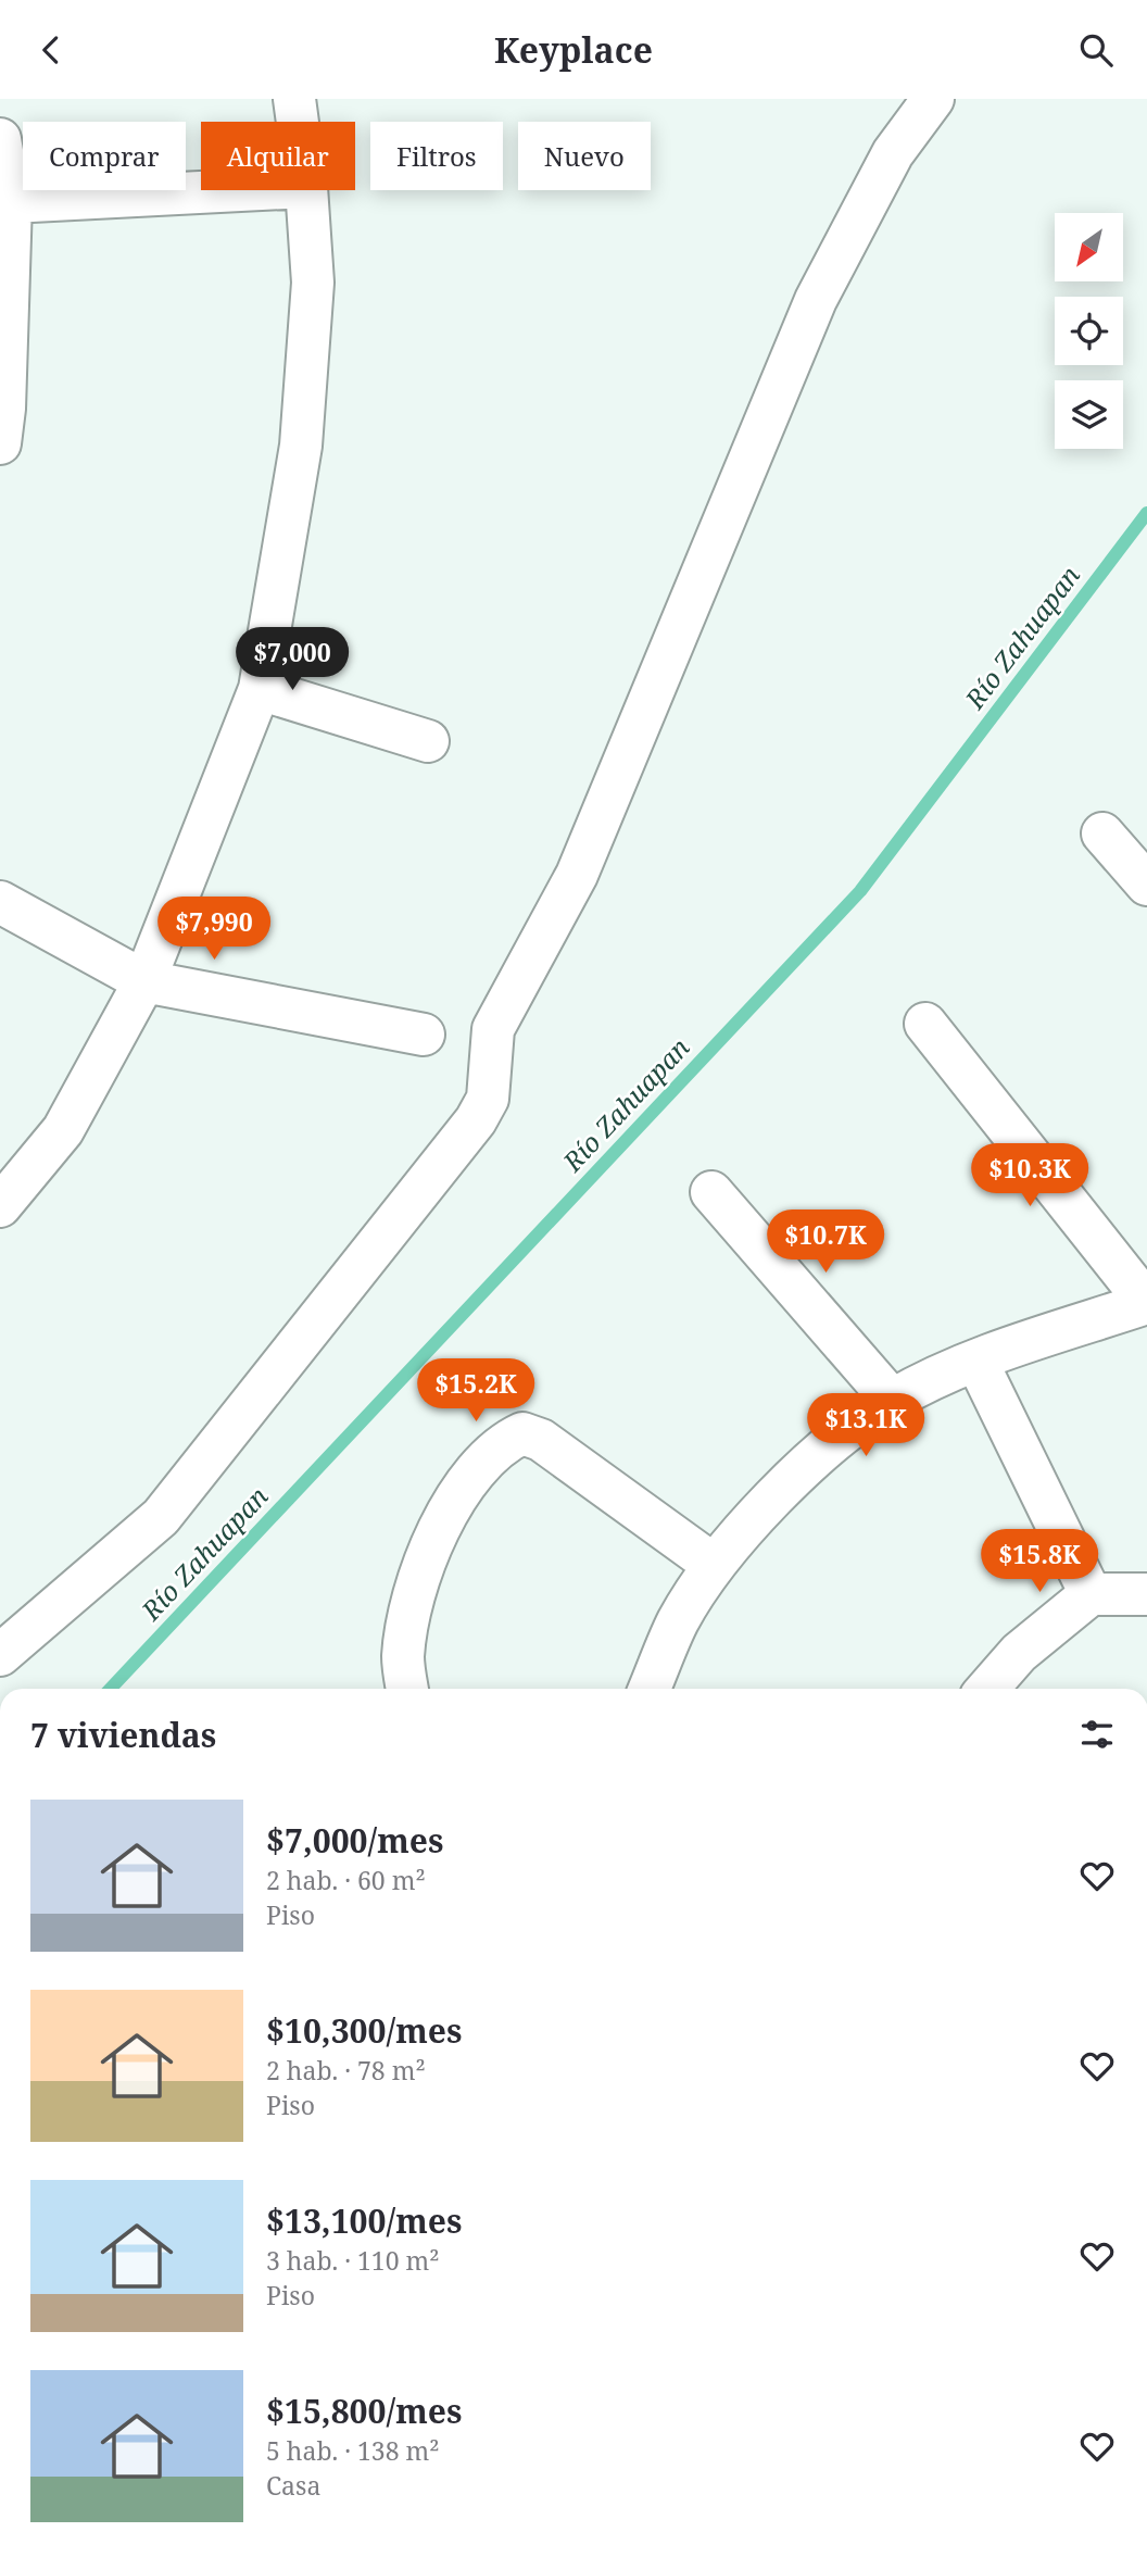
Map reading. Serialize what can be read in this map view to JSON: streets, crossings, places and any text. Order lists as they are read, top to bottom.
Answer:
{
  "water": ["Río Zahuapan"],
  "north": "bottom left",
  "page": {
    "header": "Keyplace",
    "chip": [
      "Comprar",
      "Alquilar",
      "Filtros",
      "Nuevo"
    ],
    "price": [
      "$7,000",
      "$7,990",
      "$10.3K",
      "$10.7K",
      "$15.2K",
      "$13.1K",
      "$15.8K"
    ],
    "heading": "7 viviendas",
    "list": [
      {
        "name": "$7,000/mes",
        "note": "2 hab. · 60 m² · Piso"
      },
      {
        "name": "$10,300/mes",
        "note": "2 hab. · 78 m² · Piso"
      },
      {
        "name": "$13,100/mes",
        "note": "3 hab. · 110 m² · Piso"
      },
      {
        "name": "$15,800/mes",
        "note": "5 hab. · 138 m² · Casa"
      }
    ]
  }
}
